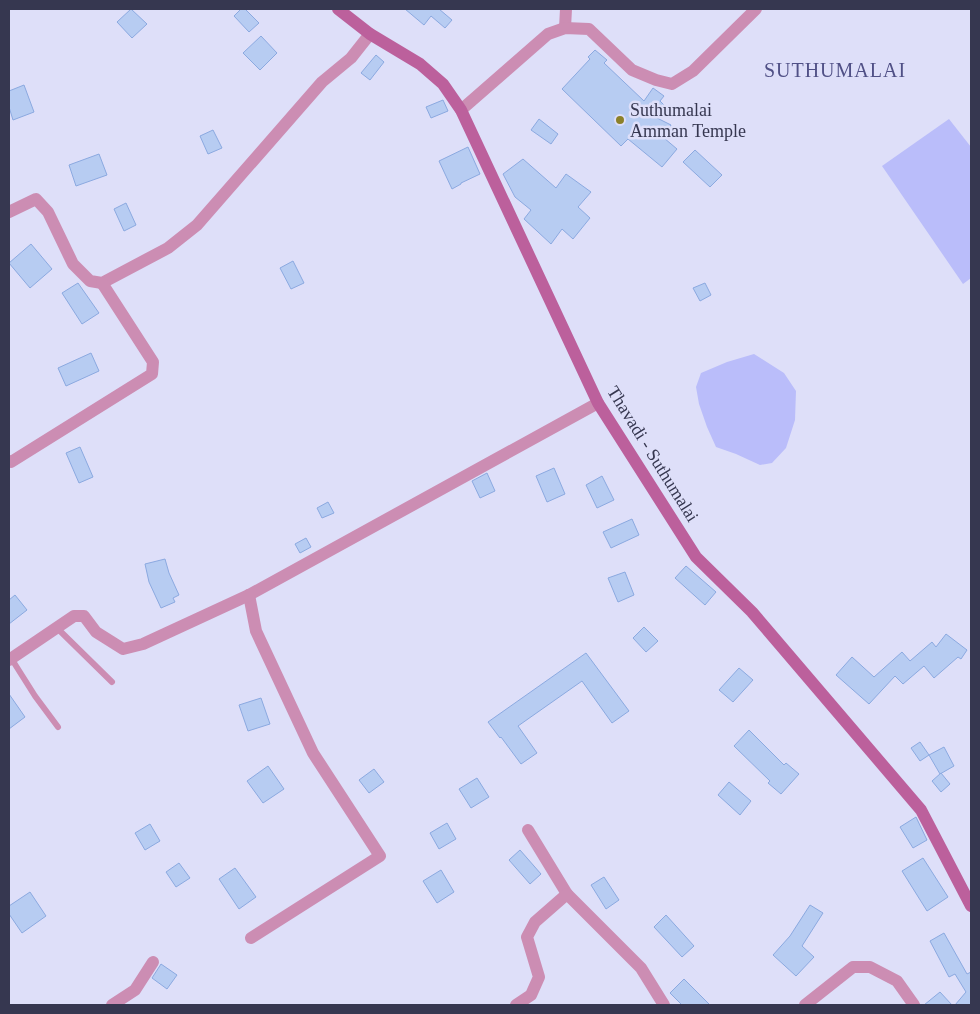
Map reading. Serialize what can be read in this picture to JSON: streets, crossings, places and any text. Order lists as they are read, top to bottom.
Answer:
{
  "streets": {
    "main road": ["Thavadi - Suthumalai"]
  },
  "districts": ["SUTHUMALAI"],
  "places": ["Suthumalai Amman Temple"]
}
